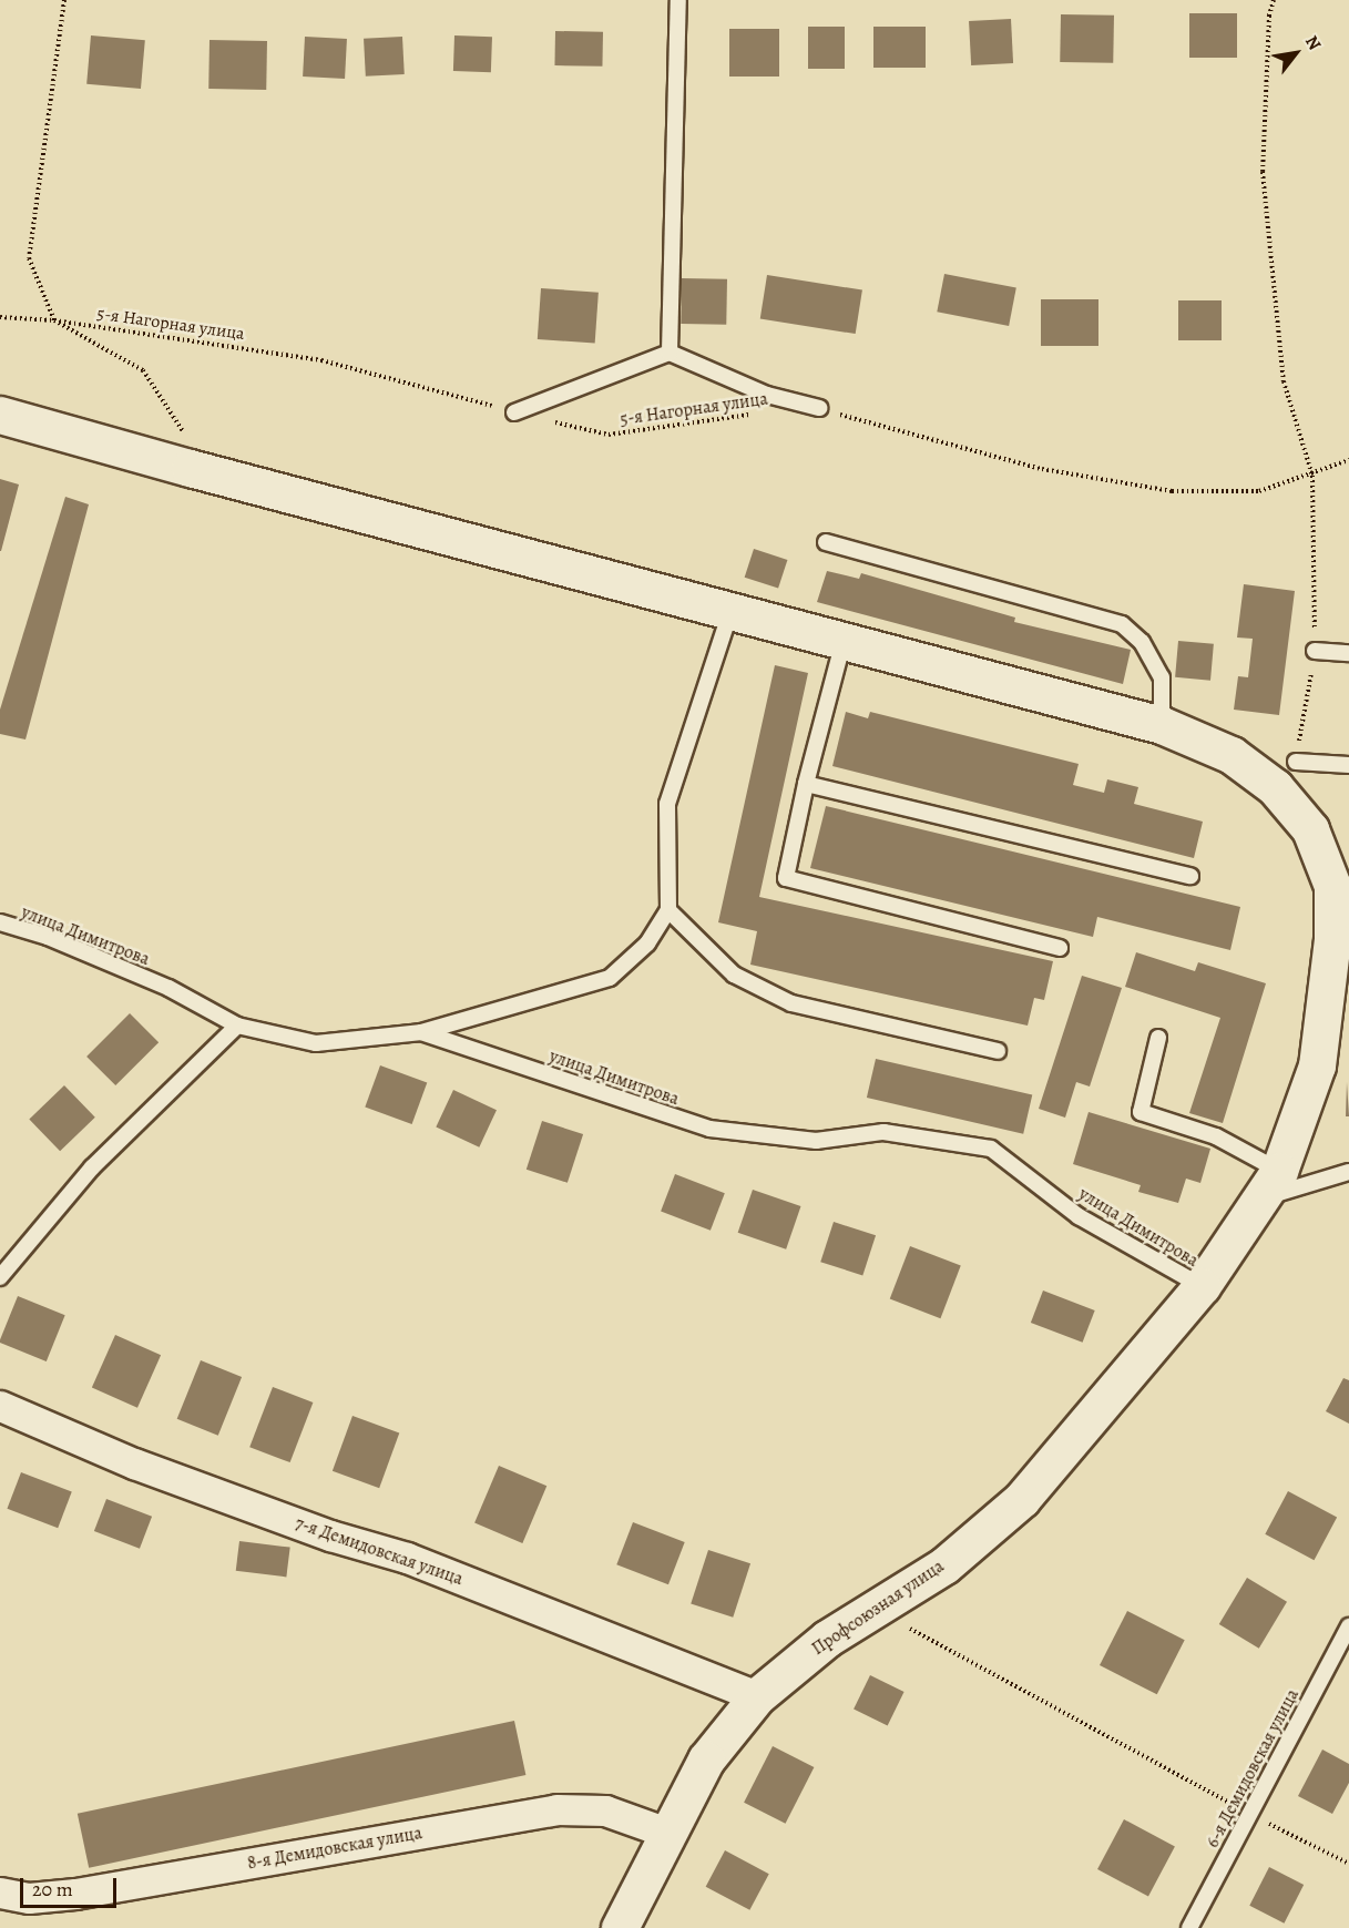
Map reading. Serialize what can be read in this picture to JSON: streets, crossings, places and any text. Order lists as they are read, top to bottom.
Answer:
{
  "streets": {
    "main road": ["Профсоюзная улица"],
    "street": ["7-я Демидовская улица", "8-я Демидовская улица"],
    "lane": ["улица Димитрова", "6-я Демидовская улица"],
    "path": ["5-я Нагорная улица"]
  },
  "crossings": [
    ["улица Димитрова", "Профсоюзная улица"],
    ["7-я Демидовская улица", "Профсоюзная улица"],
    ["Профсоюзная улица", "8-я Демидовская улица"]
  ],
  "scale_bar": "20 m",
  "north": "top right"
}
